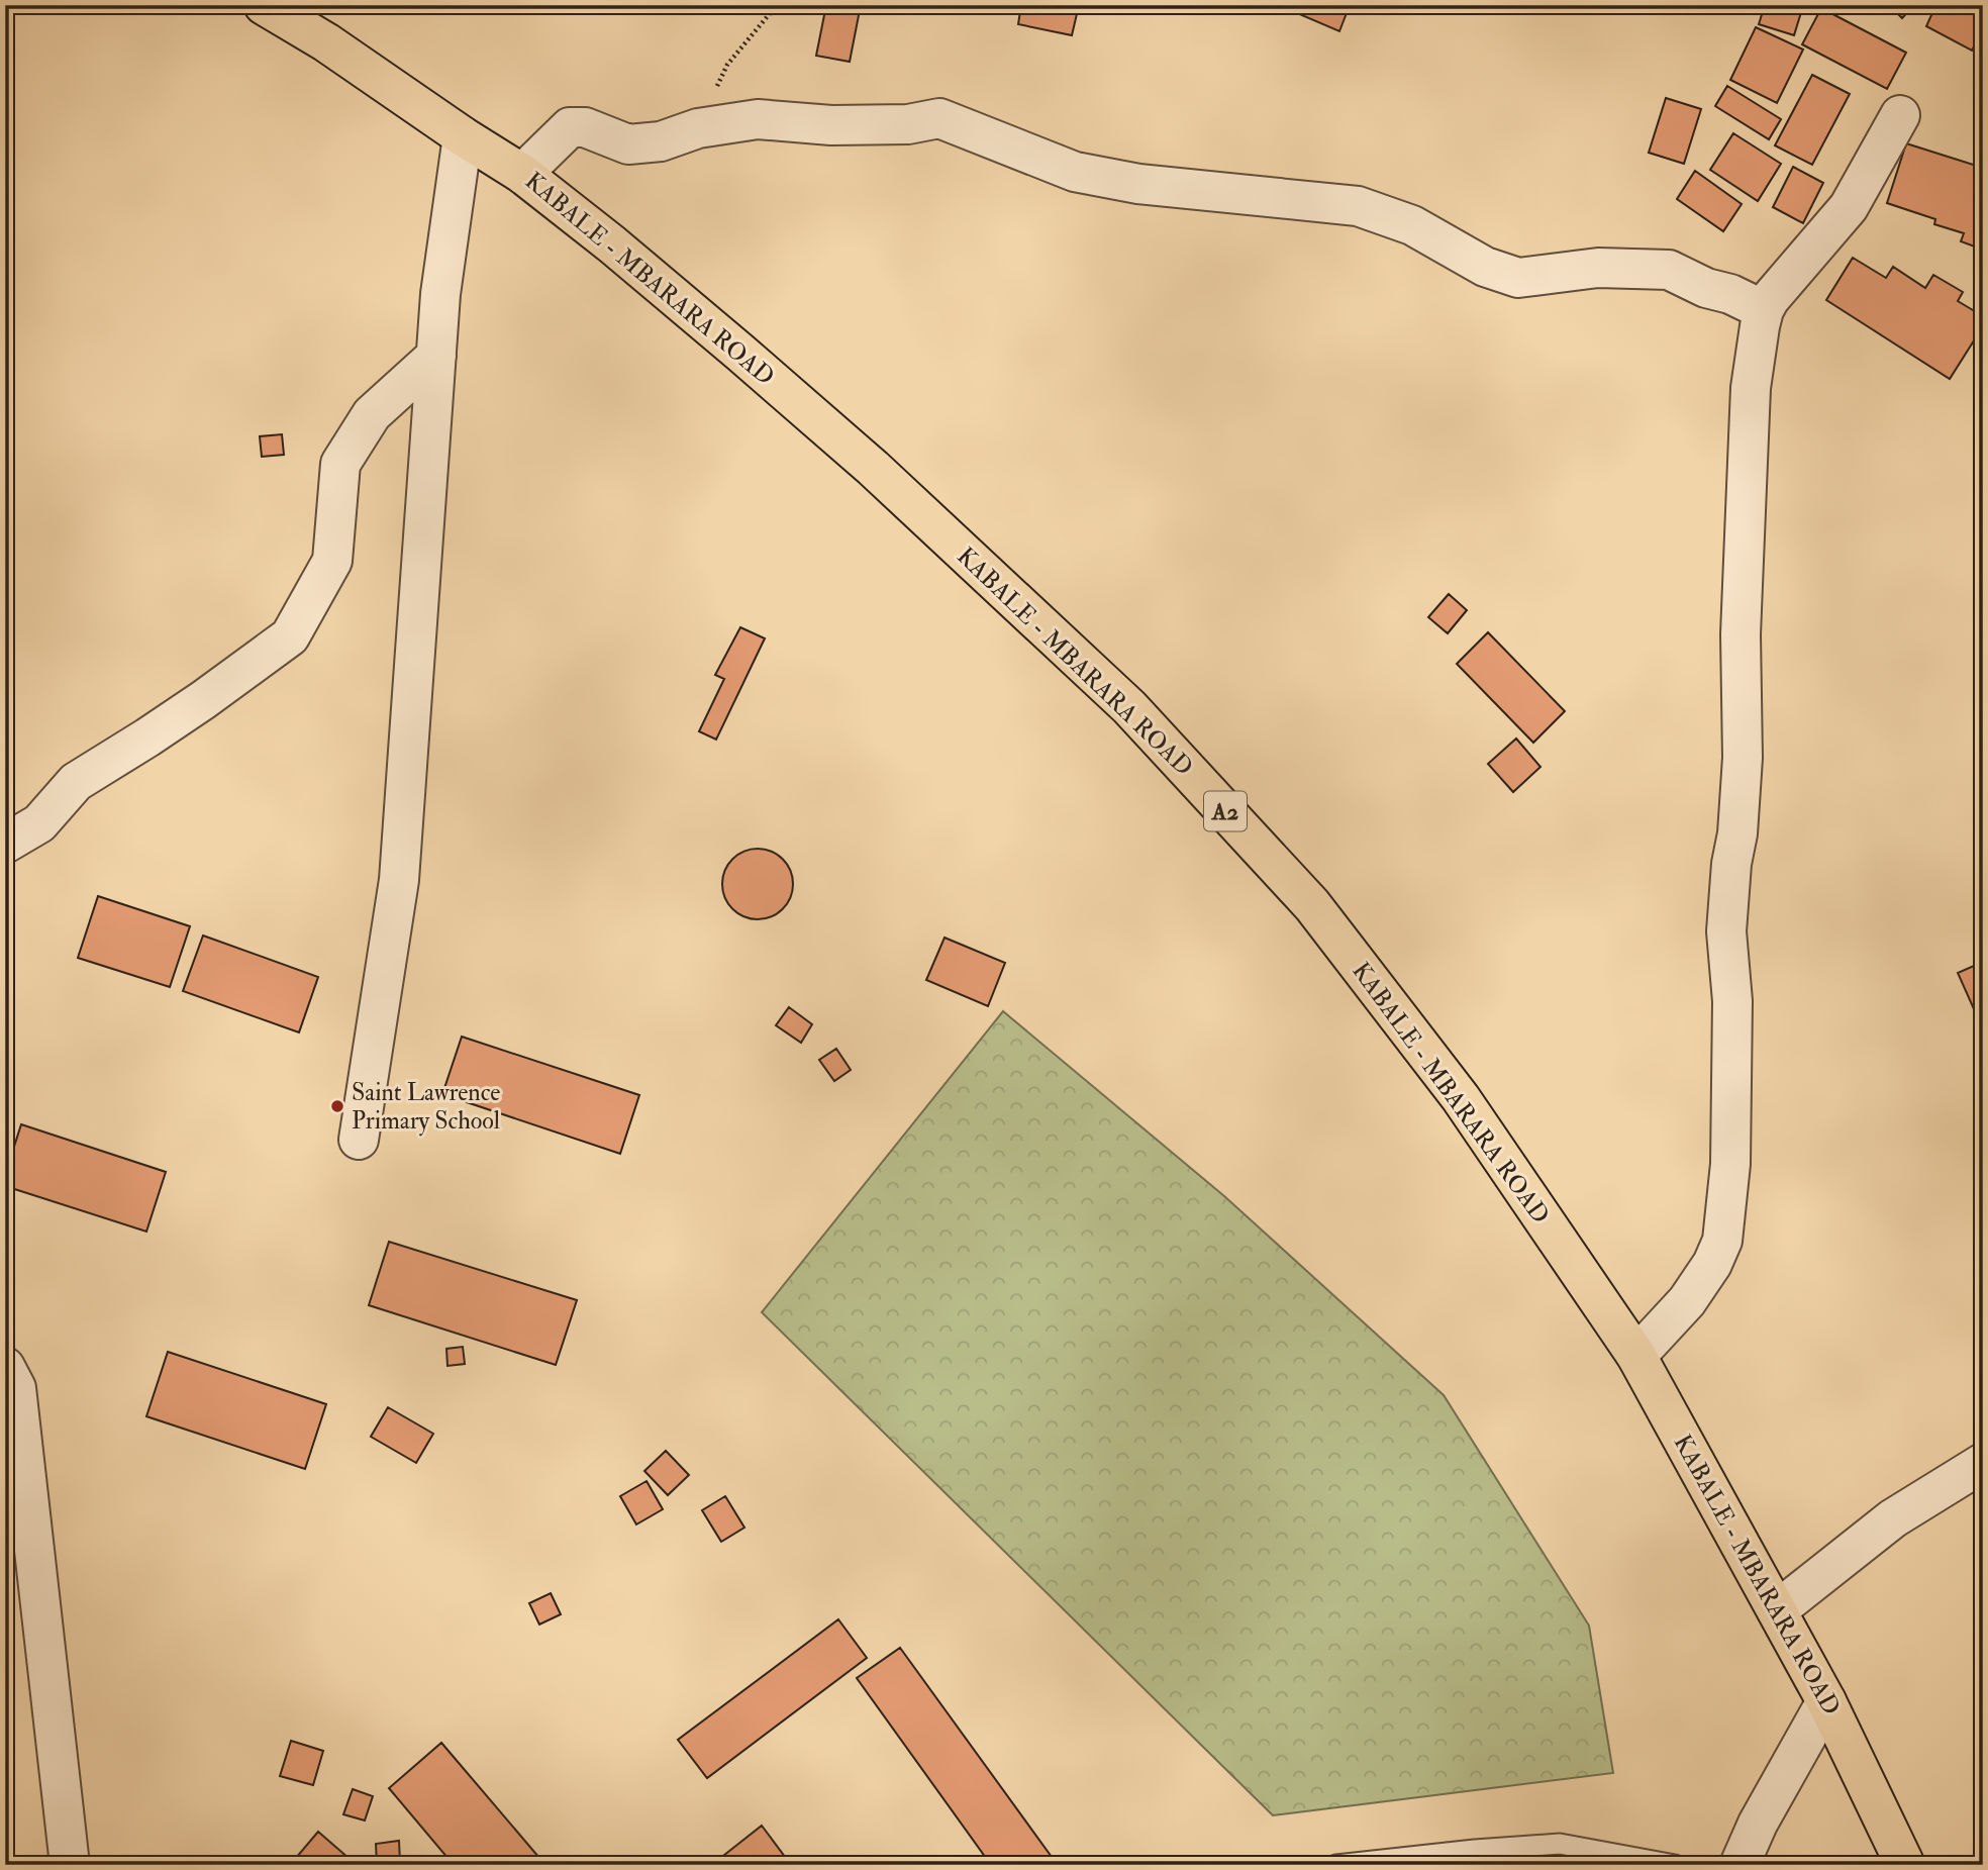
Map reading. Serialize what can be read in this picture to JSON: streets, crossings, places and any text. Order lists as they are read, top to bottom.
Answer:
{
  "streets": {
    "main road": ["KABALE - MBARARA ROAD", "A2"]
  },
  "places": ["Saint Lawrence Primary School"]
}
